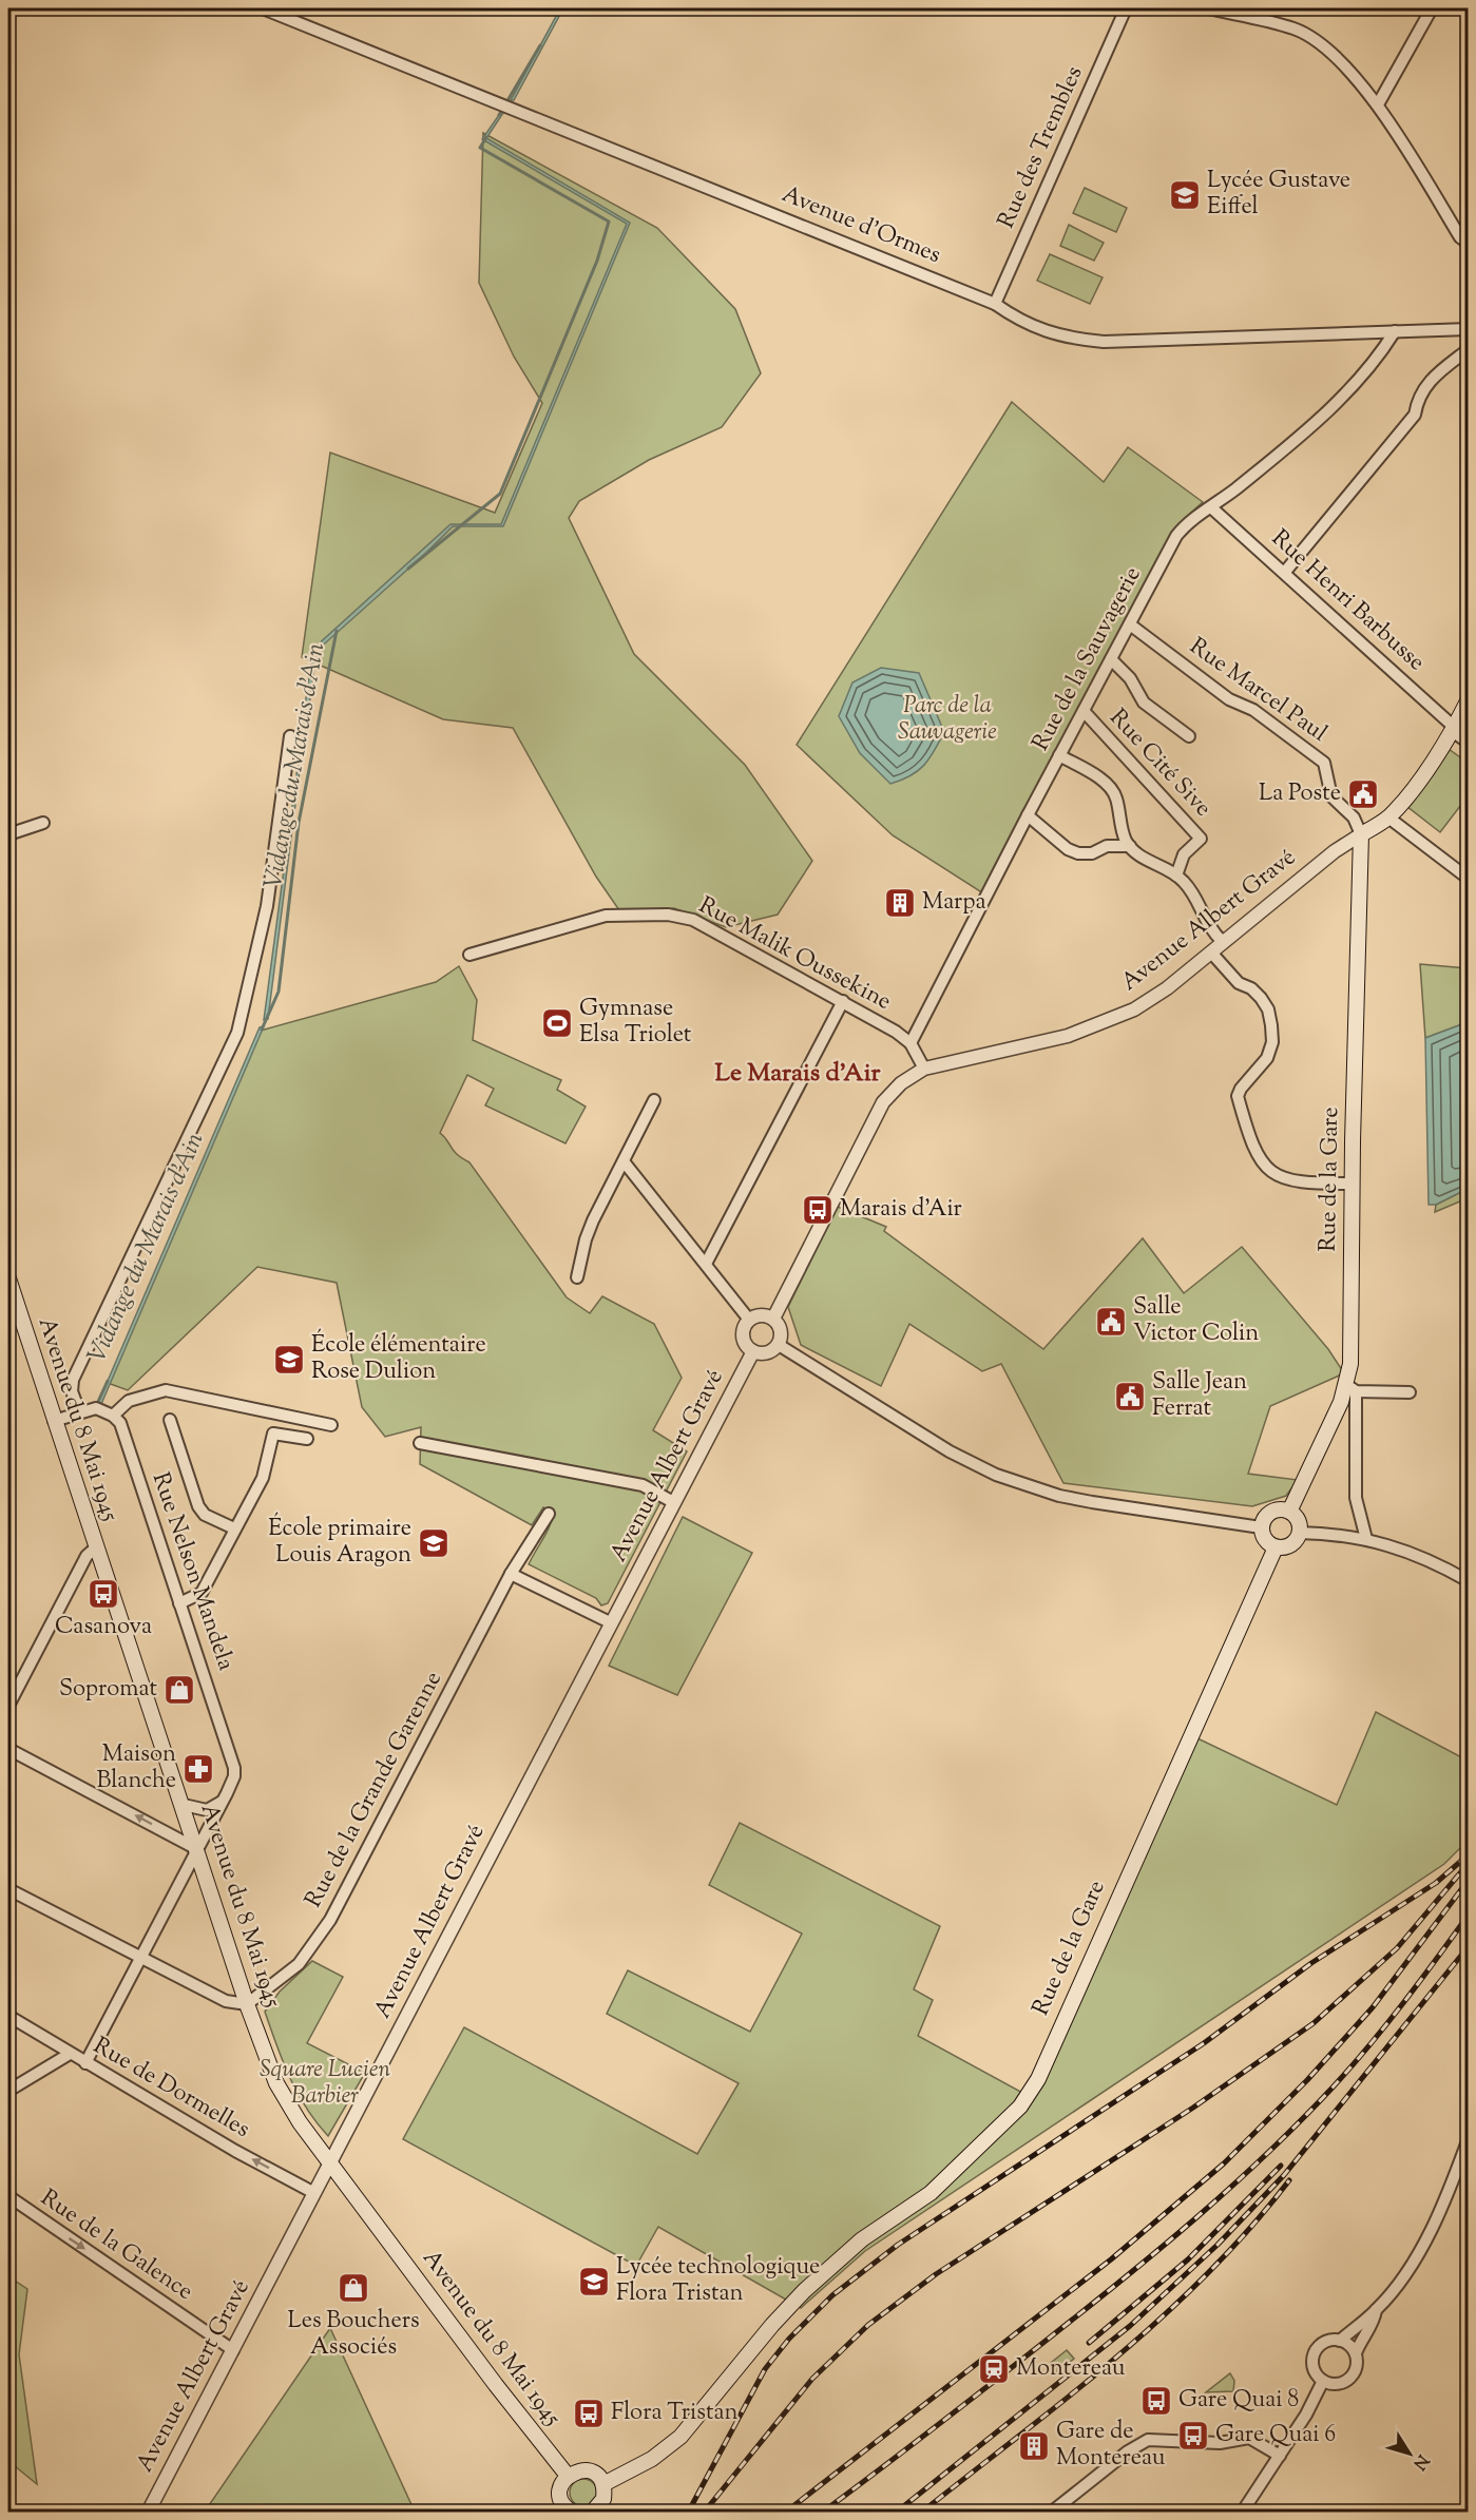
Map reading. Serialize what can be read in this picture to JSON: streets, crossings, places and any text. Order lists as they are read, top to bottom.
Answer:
{
  "streets": {
    "main road": ["Rue de la Gare", "Avenue du 8 Mai 1945"],
    "street": [
      "Rue des Trembles",
      "Avenue d'Ormes",
      "Rue Henri Barbusse",
      "Rue de la Sauvagerie",
      "Rue Marcel Paul",
      "Rue Cité Sive",
      "Avenue Albert Gravé",
      "Rue Malik Oussekine",
      "Rue Nelson Mandela",
      "Rue de la Grande Garenne",
      "Rue de Dormelles",
      "Rue de la Galence"
    ]
  },
  "crossings": [
    ["Rue des Trembles", "Avenue d'Ormes"],
    ["Avenue d'Ormes", "Rue de la Sauvagerie"],
    ["Rue Henri Barbusse", "Rue de la Sauvagerie"],
    ["Rue de la Sauvagerie", "Rue Marcel Paul"],
    ["Rue de la Sauvagerie", "Rue Cité Sive"],
    ["Rue de la Sauvagerie", "Rue Malik Oussekine"],
    ["Rue Marcel Paul", "Avenue Albert Gravé"],
    ["Rue Marcel Paul", "Rue de la Gare"],
    ["Avenue Albert Gravé", "Rue de la Gare"],
    ["Avenue Albert Gravé", "Avenue du 8 Mai 1945"],
    ["Avenue Albert Gravé", "Rue de Dormelles"],
    ["Avenue Albert Gravé", "Rue de la Galence"],
    ["Avenue du 8 Mai 1945", "Rue Nelson Mandela"],
    ["Avenue du 8 Mai 1945", "Rue de la Grande Garenne"],
    ["Rue Nelson Mandela", "Rue de Dormelles"]
  ],
  "one_way": ["Rue de Dormelles", "Rue de la Galence"],
  "districts": ["Le Marais d'Air"],
  "water": ["Vidange du Marais d'Ain"],
  "parks": ["Parc de la Sauvagerie", "Square Lucien Barbier"],
  "places": {
    "school or university": [
      "Lycée Gustave Eiffel",
      "École élémentaire Rose Dulion",
      "École primaire Louis Aragon",
      "Lycée technologique Flora Tristan"
    ],
    "public building": ["La Poste", "Salle Victor Colin", "Salle Jean Ferrat"],
    "building": ["Marpa", "Gare de Montereau"],
    "sports": ["Gymnase Elsa Triolet"],
    "bus stop": [
      "Marais d'Air",
      "Casanova",
      "Gare Quai 8",
      "Flora Tristan",
      "Gare Quai 6"
    ],
    "shop": ["Sopromat", "Les Bouchers Associés"],
    "pharmacy": ["Maison Blanche"],
    "station": ["Montereau"]
  },
  "north": "bottom right"
}
